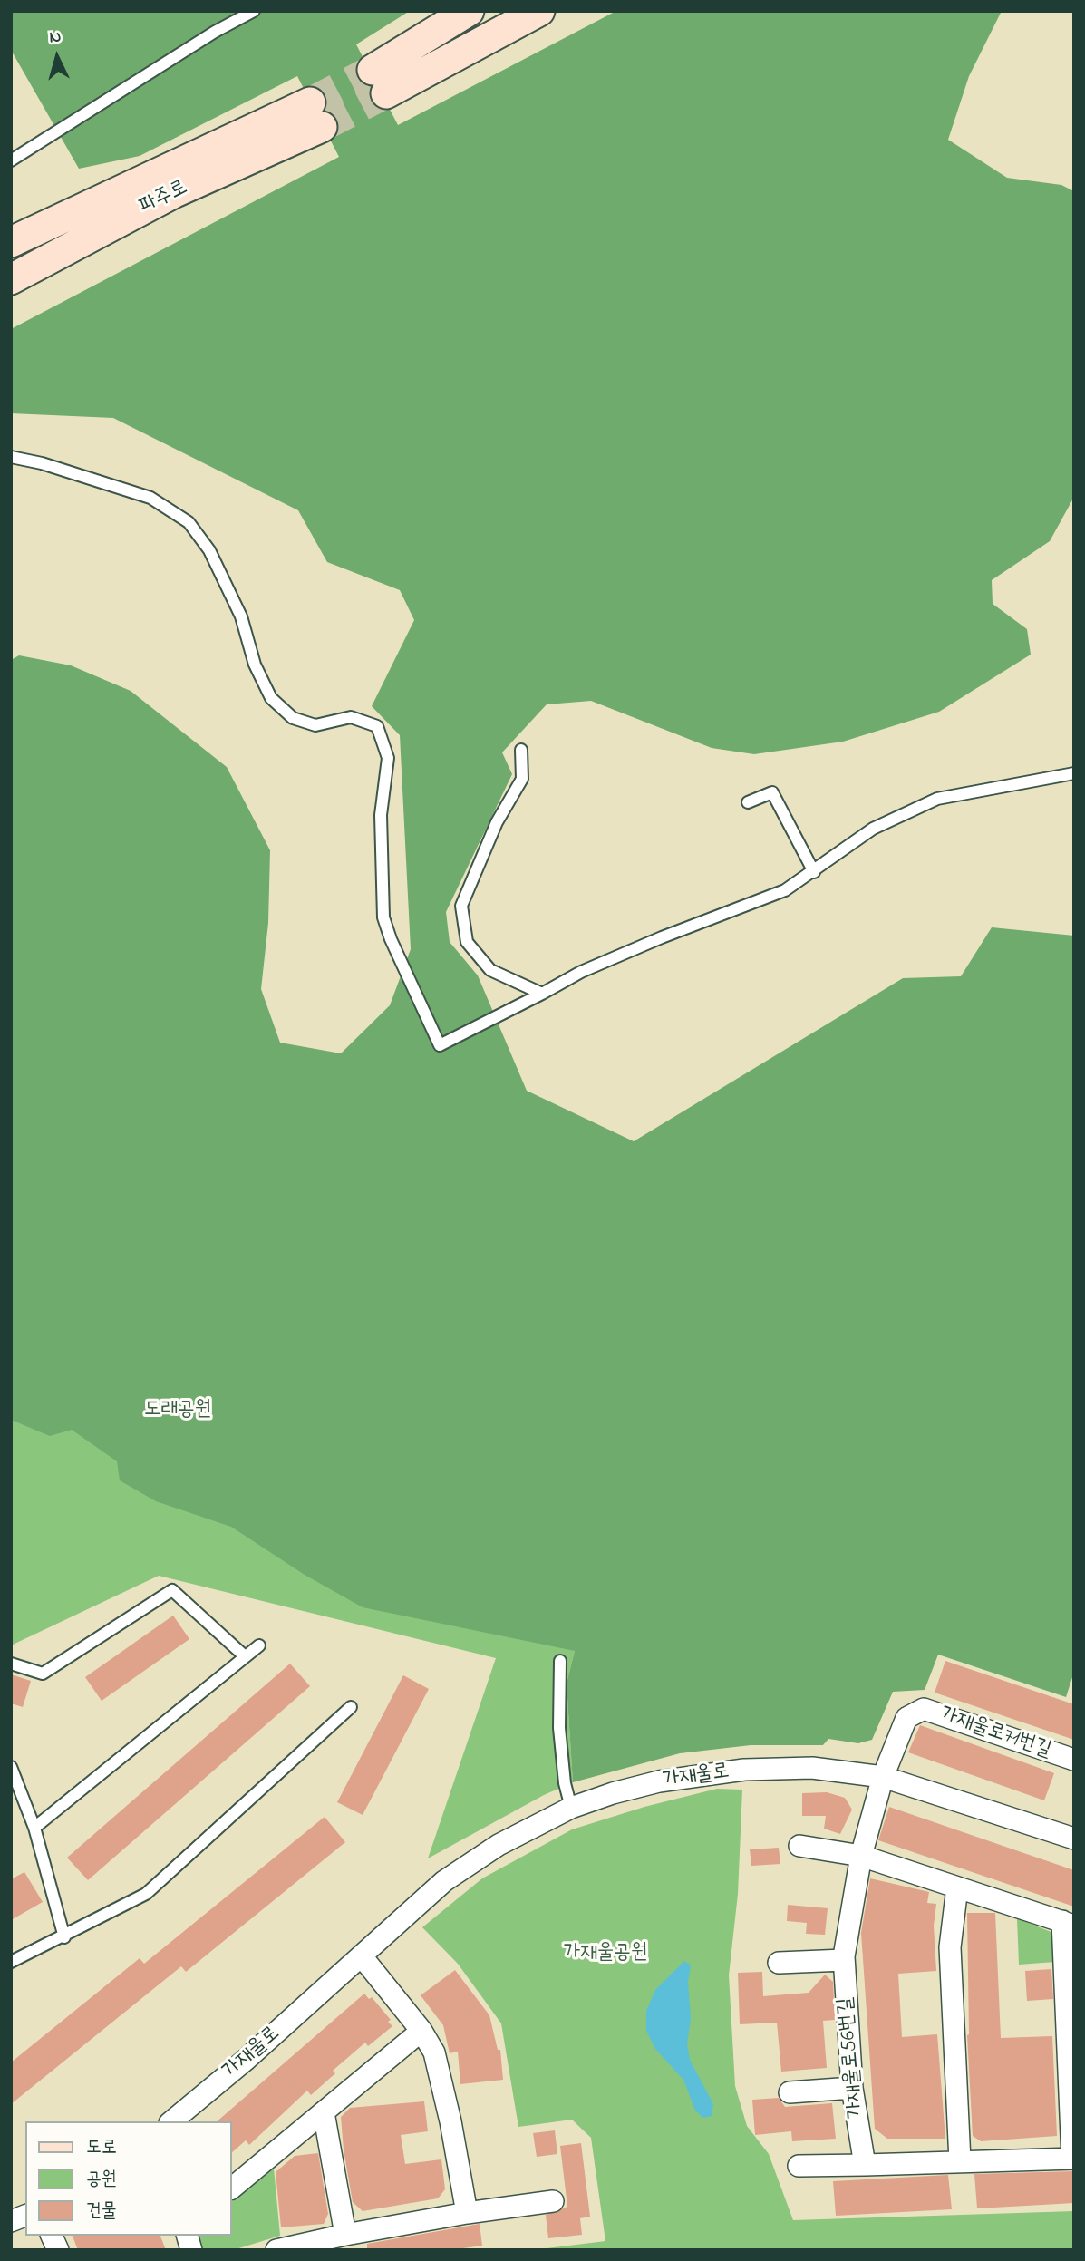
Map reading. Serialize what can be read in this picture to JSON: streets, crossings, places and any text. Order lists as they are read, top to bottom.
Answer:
{
  "streets": {
    "main road": ["파주로"],
    "street": ["가재울로71번길", "가재울로", "가재울로56번길"]
  },
  "crossings": [
    ["가재울로71번길", "가재울로"],
    ["가재울로71번길", "가재울로56번길"],
    ["가재울로", "가재울로56번길"]
  ],
  "parks": ["도래공원", "가재울공원"],
  "legend": ["도로", "공원", "건물"],
  "north": "top"
}
